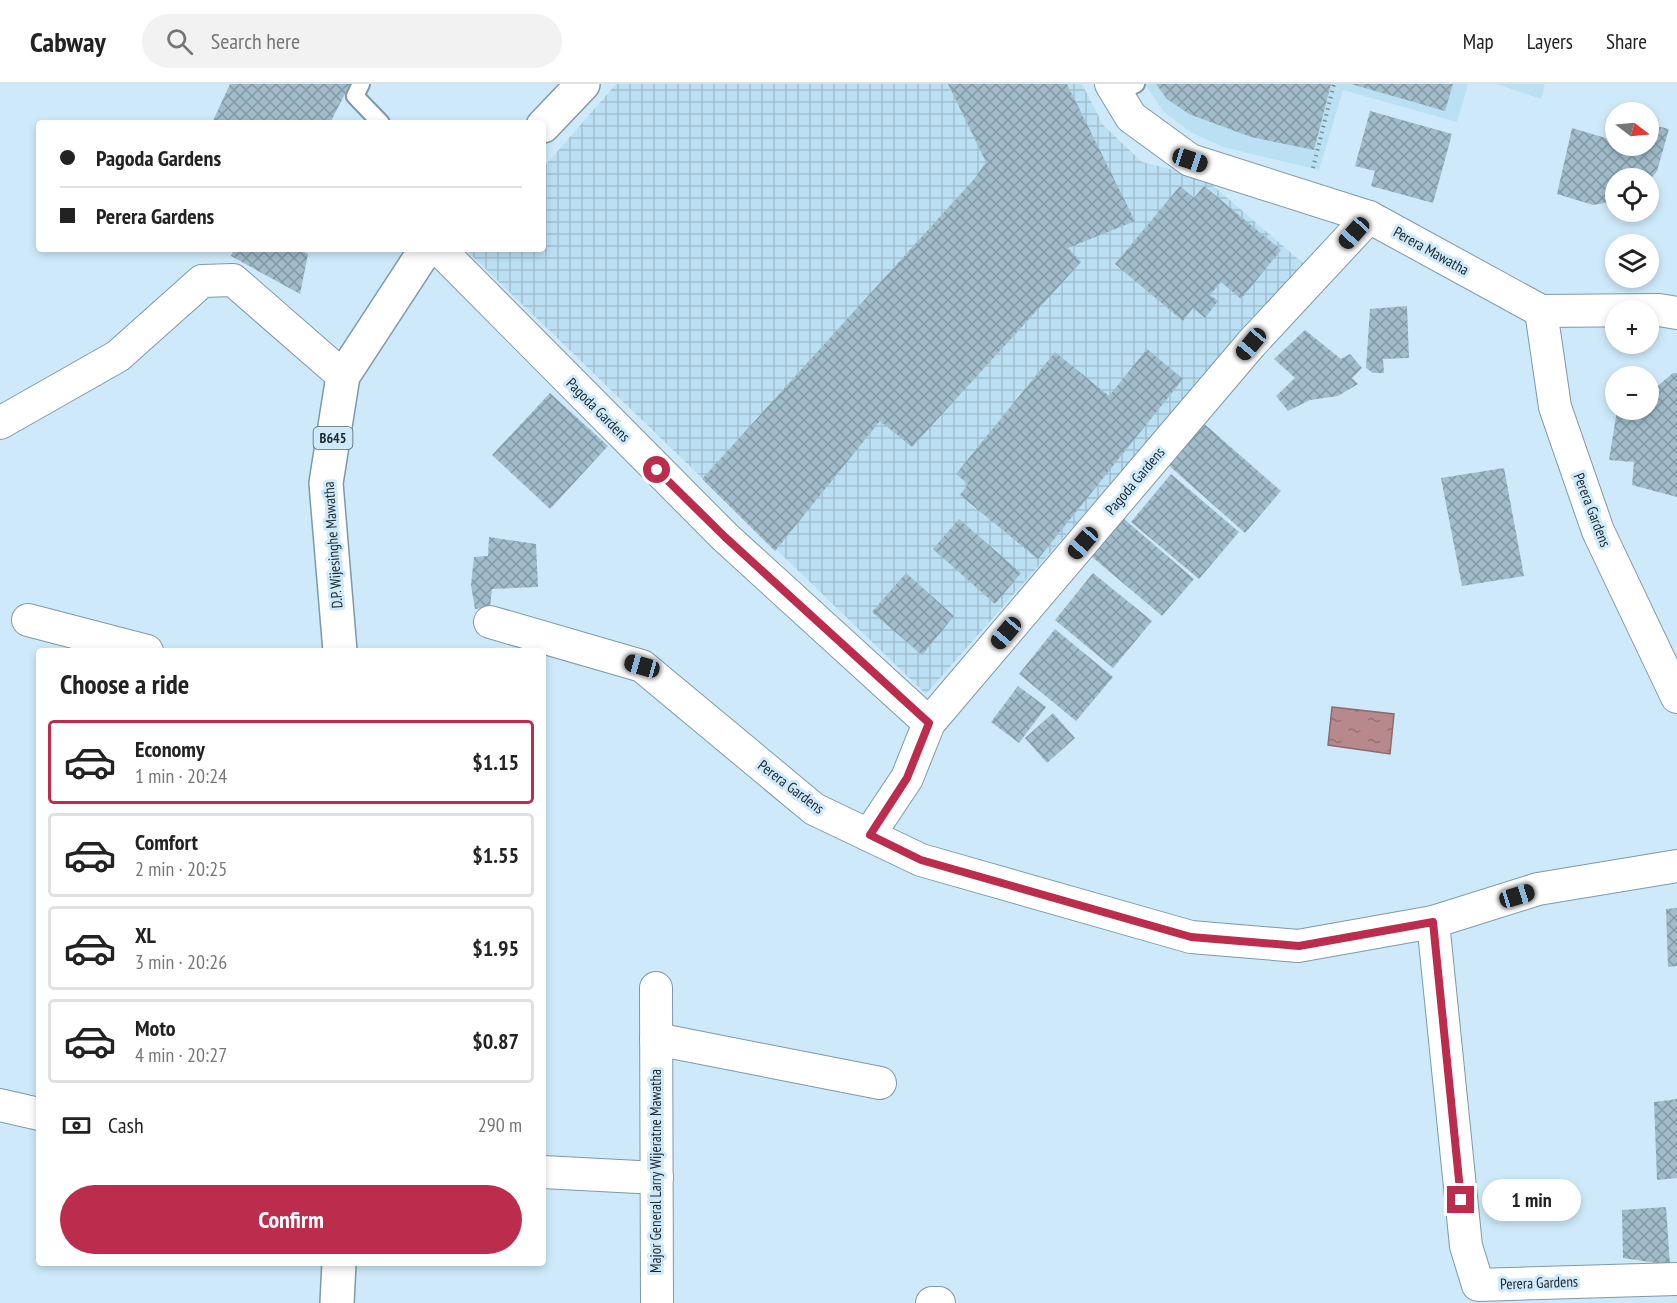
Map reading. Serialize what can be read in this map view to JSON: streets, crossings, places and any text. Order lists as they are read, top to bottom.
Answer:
{
  "streets": {
    "main road": ["B645", "D.P. Wijesinghe Mawatha"],
    "street": [
      "Perera Mawatha",
      "Pagoda Gardens",
      "Perera Gardens",
      "Major General Larry Wijeratne Mawatha"
    ]
  },
  "crossings": [
    ["Perera Mawatha", "Pagoda Gardens"],
    ["Perera Mawatha", "Perera Gardens"]
  ],
  "north": "right",
  "page": {
    "header": "Cabway",
    "search": "Search here",
    "nav": ["Map", "Layers", "Share"],
    "map_buttons": ["+", "−"],
    "banner": ["Pagoda Gardens", "Perera Gardens"],
    "heading": "Choose a ride",
    "list": [
      {
        "name": "Economy",
        "note": "1 min · 20:24",
        "value": "$1.15"
      },
      {
        "name": "Comfort",
        "note": "2 min · 20:25",
        "value": "$1.55"
      },
      {
        "name": "XL",
        "note": "3 min · 20:26",
        "value": "$1.95"
      },
      {
        "name": "Moto",
        "note": "4 min · 20:27",
        "value": "$0.87"
      }
    ],
    "pay": ["Cash", "290 m"],
    "buttons": "Confirm",
    "bubble": "1 min"
  }
}
